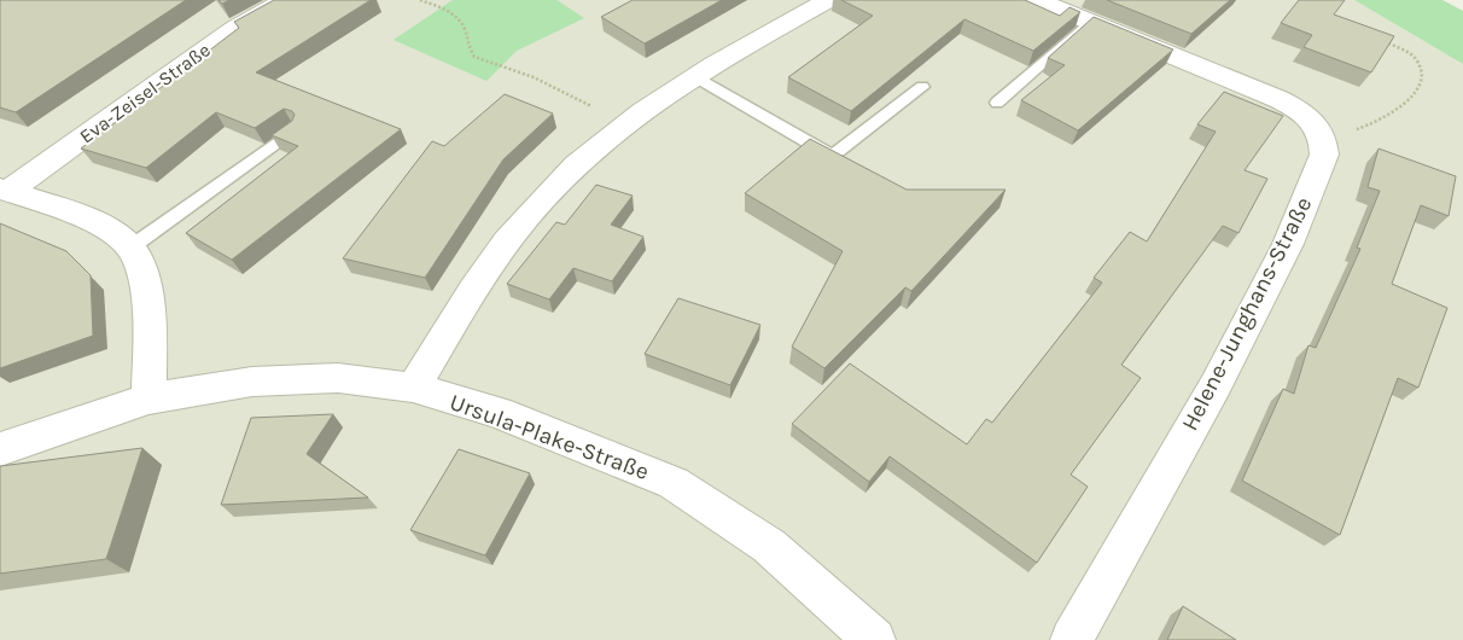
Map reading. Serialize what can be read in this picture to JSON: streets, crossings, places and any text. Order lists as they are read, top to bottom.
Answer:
{
  "streets": {
    "street": ["Eva-Zeisel-Straße", "Helene-Junghans-Straße", "Ursula-Plake-Straße"]
  }
}
